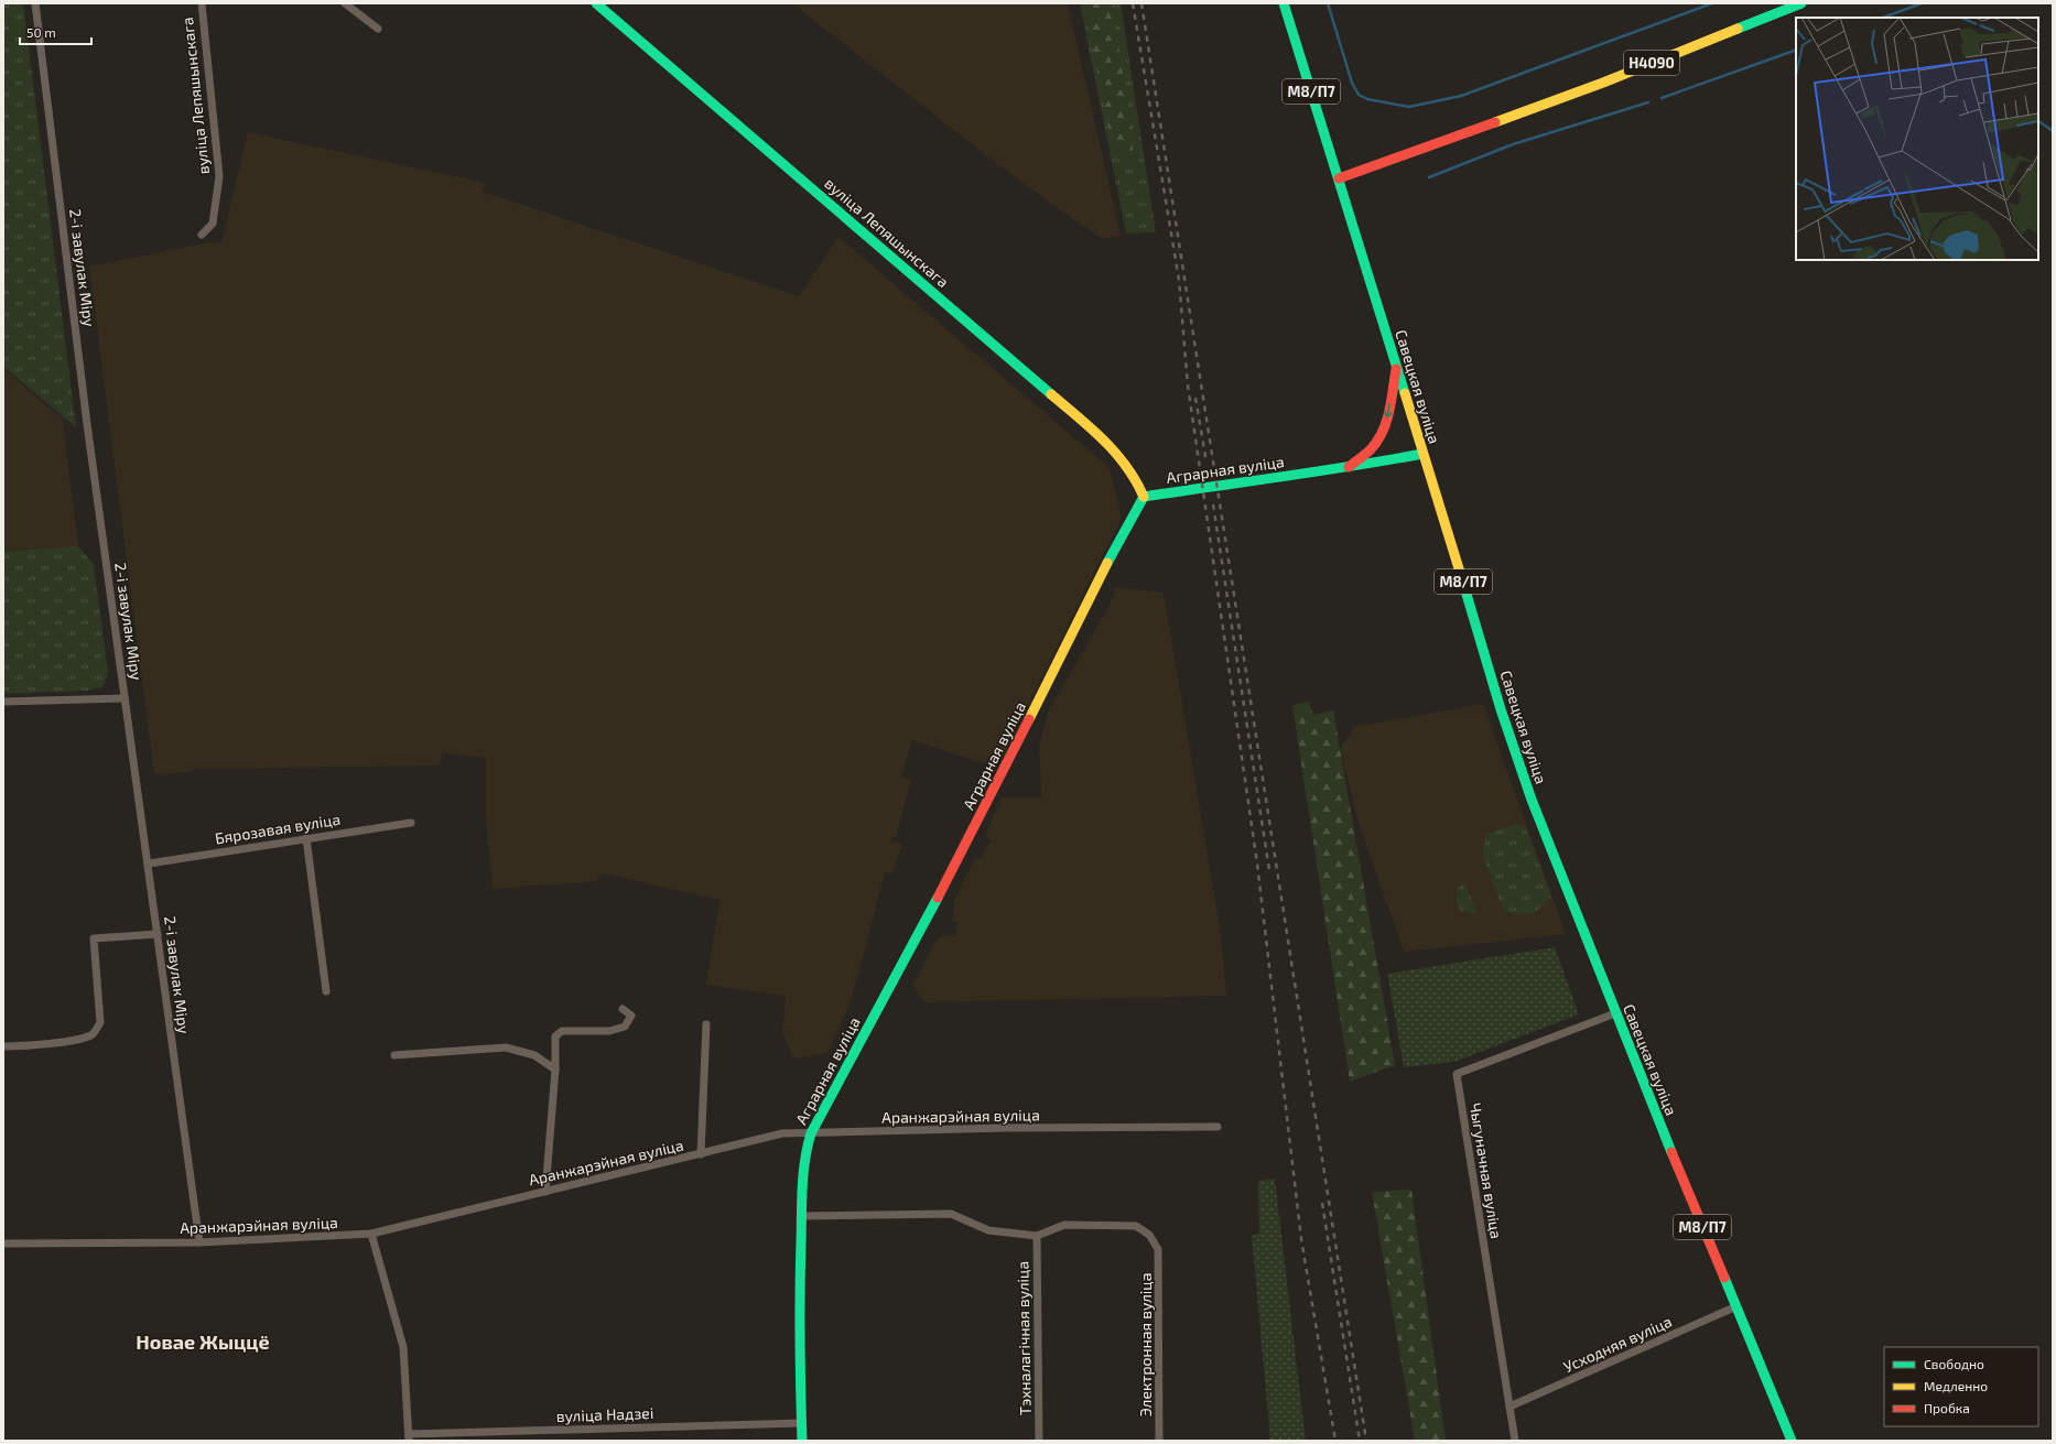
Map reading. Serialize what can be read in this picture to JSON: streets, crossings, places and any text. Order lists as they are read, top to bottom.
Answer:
{
  "streets": {
    "street": [
      "Н4090",
      "М8/П7",
      "вуліца Лепяшынскага",
      "2-і завулак Міру",
      "Савецкая вуліца",
      "Аграрная вуліца",
      "Бярозавая вуліца",
      "Аранжарэйная вуліца",
      "Чыгуначная вуліца",
      "Тэхналагічная вуліца",
      "Усходняя вуліца",
      "Электронная вуліца",
      "вуліца Надзеі"
    ]
  },
  "crossings": [
    ["Н4090", "Савецкая вуліца"],
    ["вуліца Лепяшынскага", "Аграрная вуліца"],
    ["2-і завулак Міру", "Бярозавая вуліца"],
    ["2-і завулак Міру", "Аранжарэйная вуліца"],
    ["Савецкая вуліца", "Аграрная вуліца"],
    ["Савецкая вуліца", "Чыгуначная вуліца"],
    ["Савецкая вуліца", "Усходняя вуліца"],
    ["Аграрная вуліца", "Аранжарэйная вуліца"],
    ["Аграрная вуліца", "вуліца Надзеі"],
    ["Чыгуначная вуліца", "Усходняя вуліца"],
    ["Тэхналагічная вуліца", "Электронная вуліца"]
  ],
  "districts": ["Новае Жыццё"],
  "legend": ["Свободно", "Медленно", "Пробка"],
  "scale_bar": "50 m"
}
